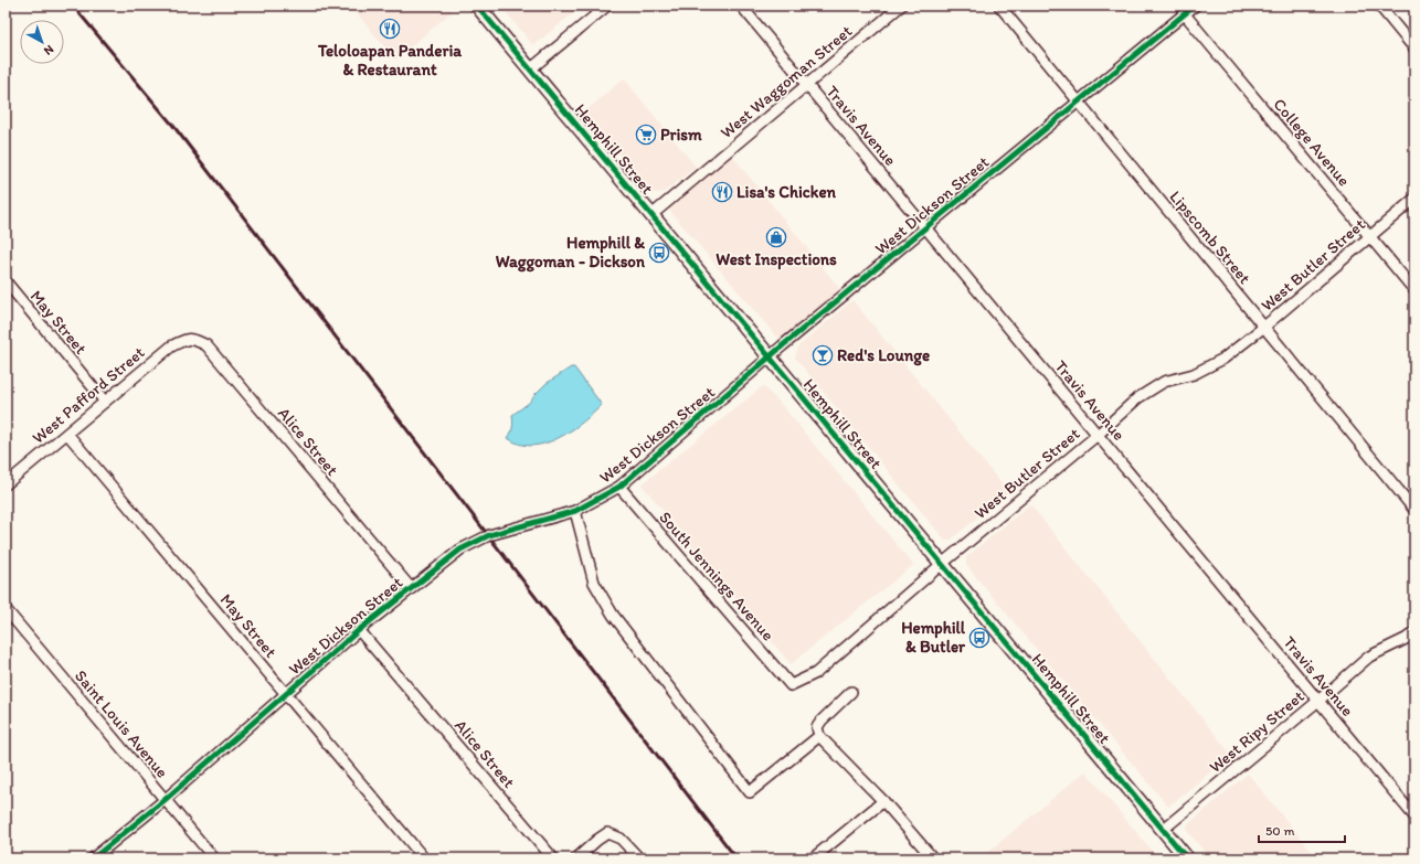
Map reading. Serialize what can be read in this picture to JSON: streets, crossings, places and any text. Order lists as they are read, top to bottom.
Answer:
{
  "streets": {
    "main road": ["Hemphill Street"],
    "street": [
      "West Waggoman Street",
      "Travis Avenue",
      "College Avenue",
      "West Dickson Street",
      "Lipscomb Street",
      "West Butler Street",
      "May Street",
      "West Pafford Street",
      "Alice Street",
      "South Jennings Avenue",
      "Saint Louis Avenue",
      "West Ripy Street"
    ]
  },
  "crossings": [
    ["West Waggoman Street", "Travis Avenue"],
    ["West Waggoman Street", "Hemphill Street"],
    ["Travis Avenue", "West Dickson Street"],
    ["Travis Avenue", "West Butler Street"],
    ["Travis Avenue", "West Ripy Street"],
    ["College Avenue", "West Dickson Street"],
    ["College Avenue", "West Butler Street"],
    ["Hemphill Street", "West Dickson Street"],
    ["Hemphill Street", "West Butler Street"],
    ["Hemphill Street", "West Ripy Street"],
    ["West Dickson Street", "Lipscomb Street"],
    ["West Dickson Street", "May Street"],
    ["West Dickson Street", "Alice Street"],
    ["West Dickson Street", "South Jennings Avenue"],
    ["West Dickson Street", "Saint Louis Avenue"],
    ["Lipscomb Street", "West Butler Street"],
    ["West Butler Street", "South Jennings Avenue"],
    ["May Street", "West Pafford Street"],
    ["West Pafford Street", "Alice Street"]
  ],
  "places": {
    "restaurant": ["Teloloapan Panderia & Restaurant", "Lisa's Chicken"],
    "supermarket": ["Prism"],
    "shop": ["West Inspections"],
    "bus stop": ["Hemphill & Waggoman - Dickson", "Hemphill & Butler"],
    "bar": ["Red's Lounge"]
  },
  "scale_bar": "50 m",
  "north": "bottom right"
}
